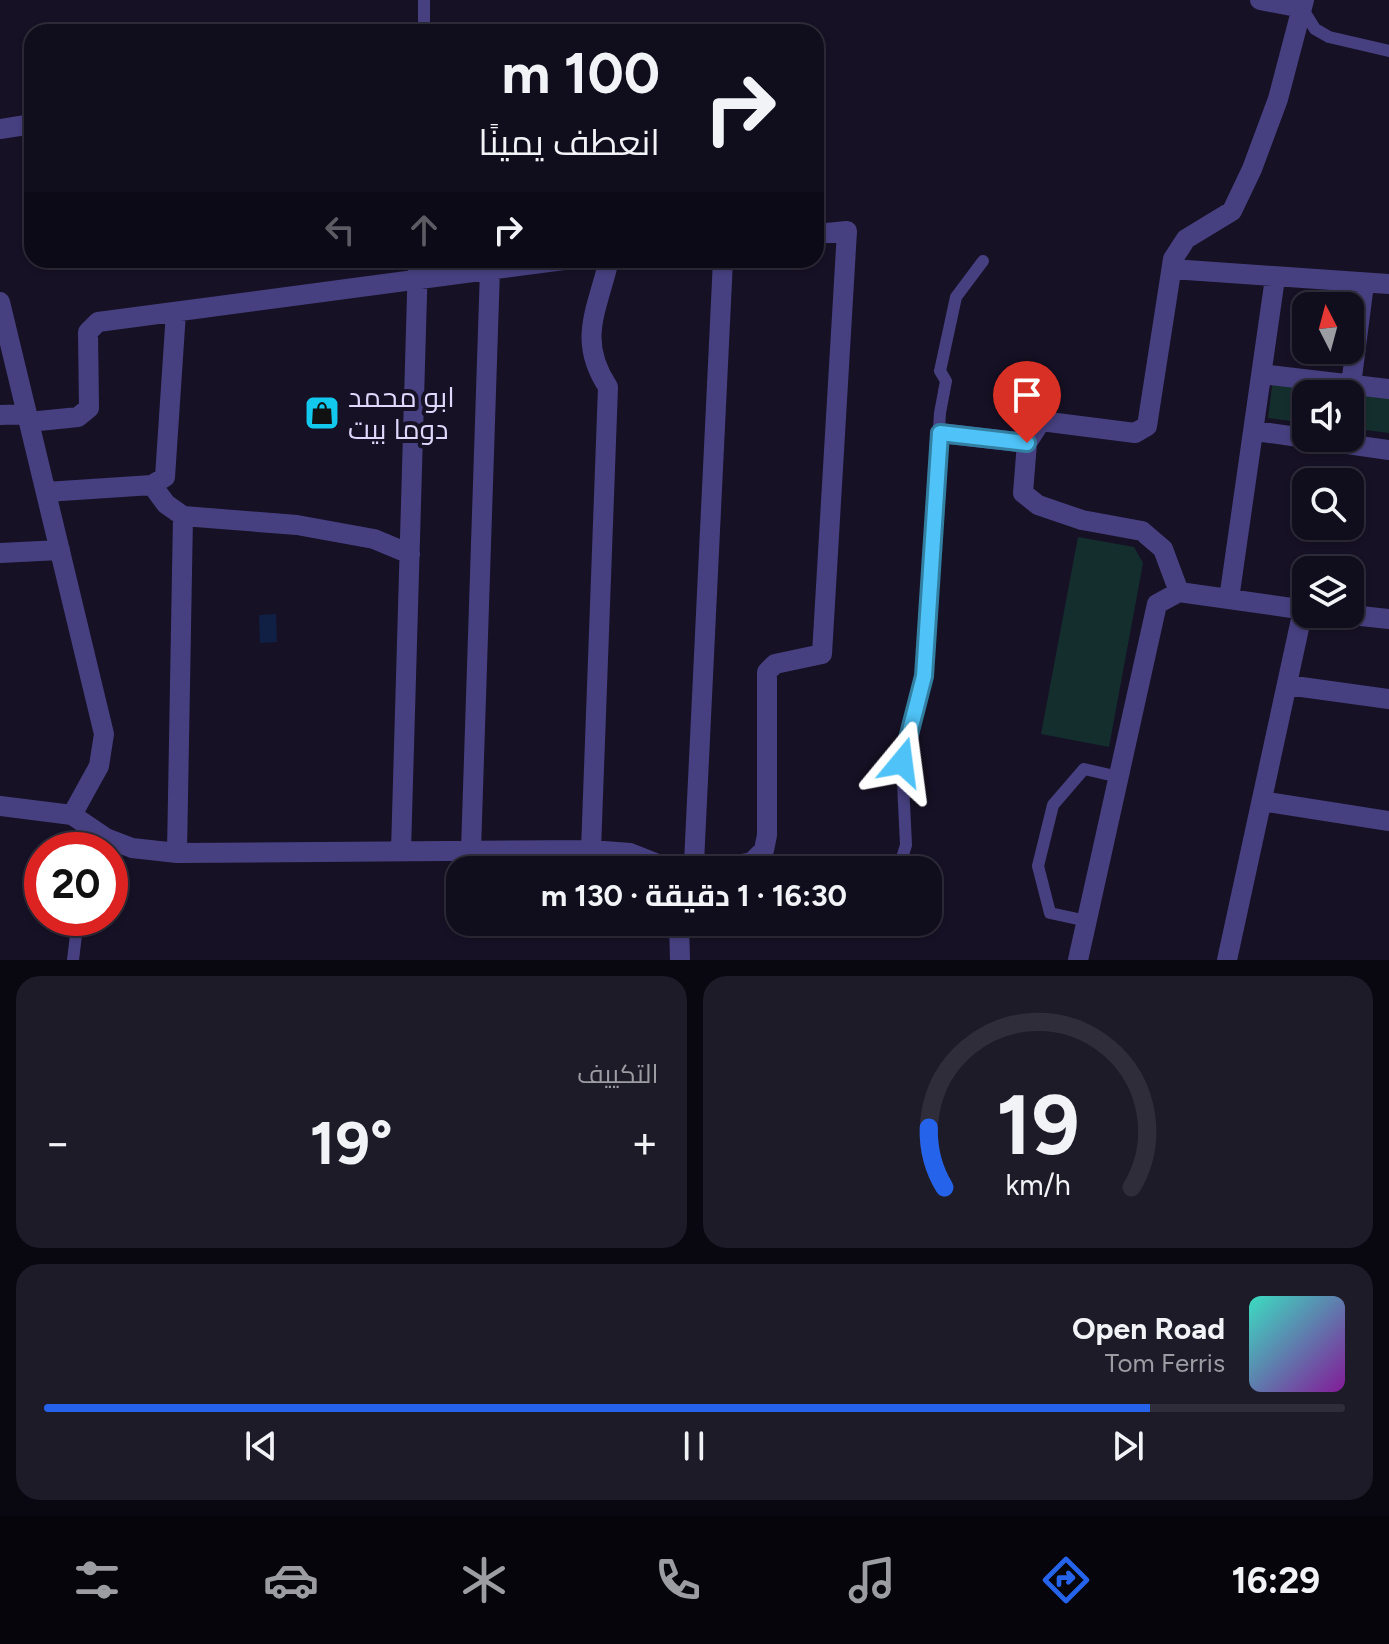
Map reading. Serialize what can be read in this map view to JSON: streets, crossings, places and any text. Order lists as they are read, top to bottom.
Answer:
{
  "places": {
    "shop": ["ابو محمد دوما بيت"]
  },
  "north": "top",
  "page": {
    "turn": ["100 m", "انعطف يمينًا"],
    "limit": "20",
    "trip": "16:30 · 1 دقيقة · 130 m",
    "tile": "التكييف",
    "heat": ["−", "19°", "+"],
    "song": ["Open Road", "Tom Ferris"],
    "tabs": "16:29",
    "gauge": ["19", "km/h"]
  }
}
